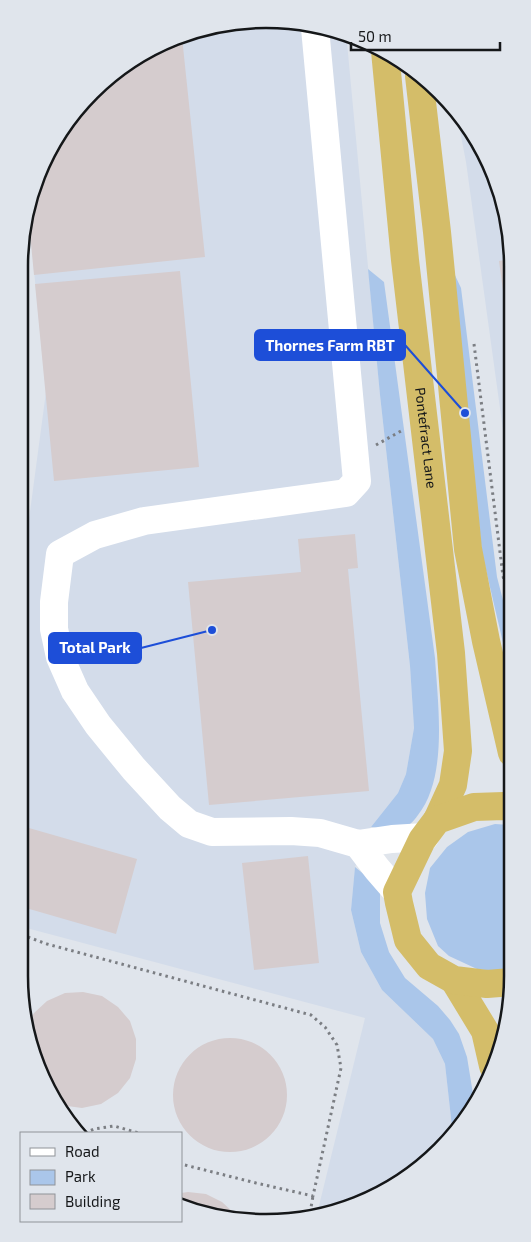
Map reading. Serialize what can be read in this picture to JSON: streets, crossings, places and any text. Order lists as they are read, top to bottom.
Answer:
{
  "streets": {
    "highway": ["Pontefract Lane"]
  },
  "places": ["Thornes Farm RBT", "Total Park"],
  "legend": ["Road", "Park", "Building"],
  "scale_bar": "50 m"
}
